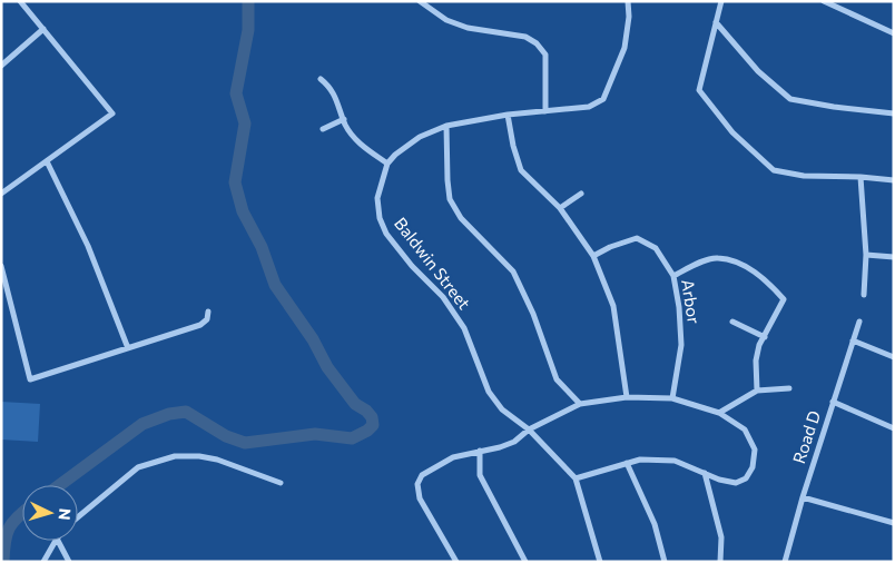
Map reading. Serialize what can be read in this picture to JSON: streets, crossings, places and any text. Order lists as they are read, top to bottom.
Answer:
{
  "streets": {
    "street": ["Baldwin Street", "Arbor", "Road D"]
  },
  "north": "right"
}
